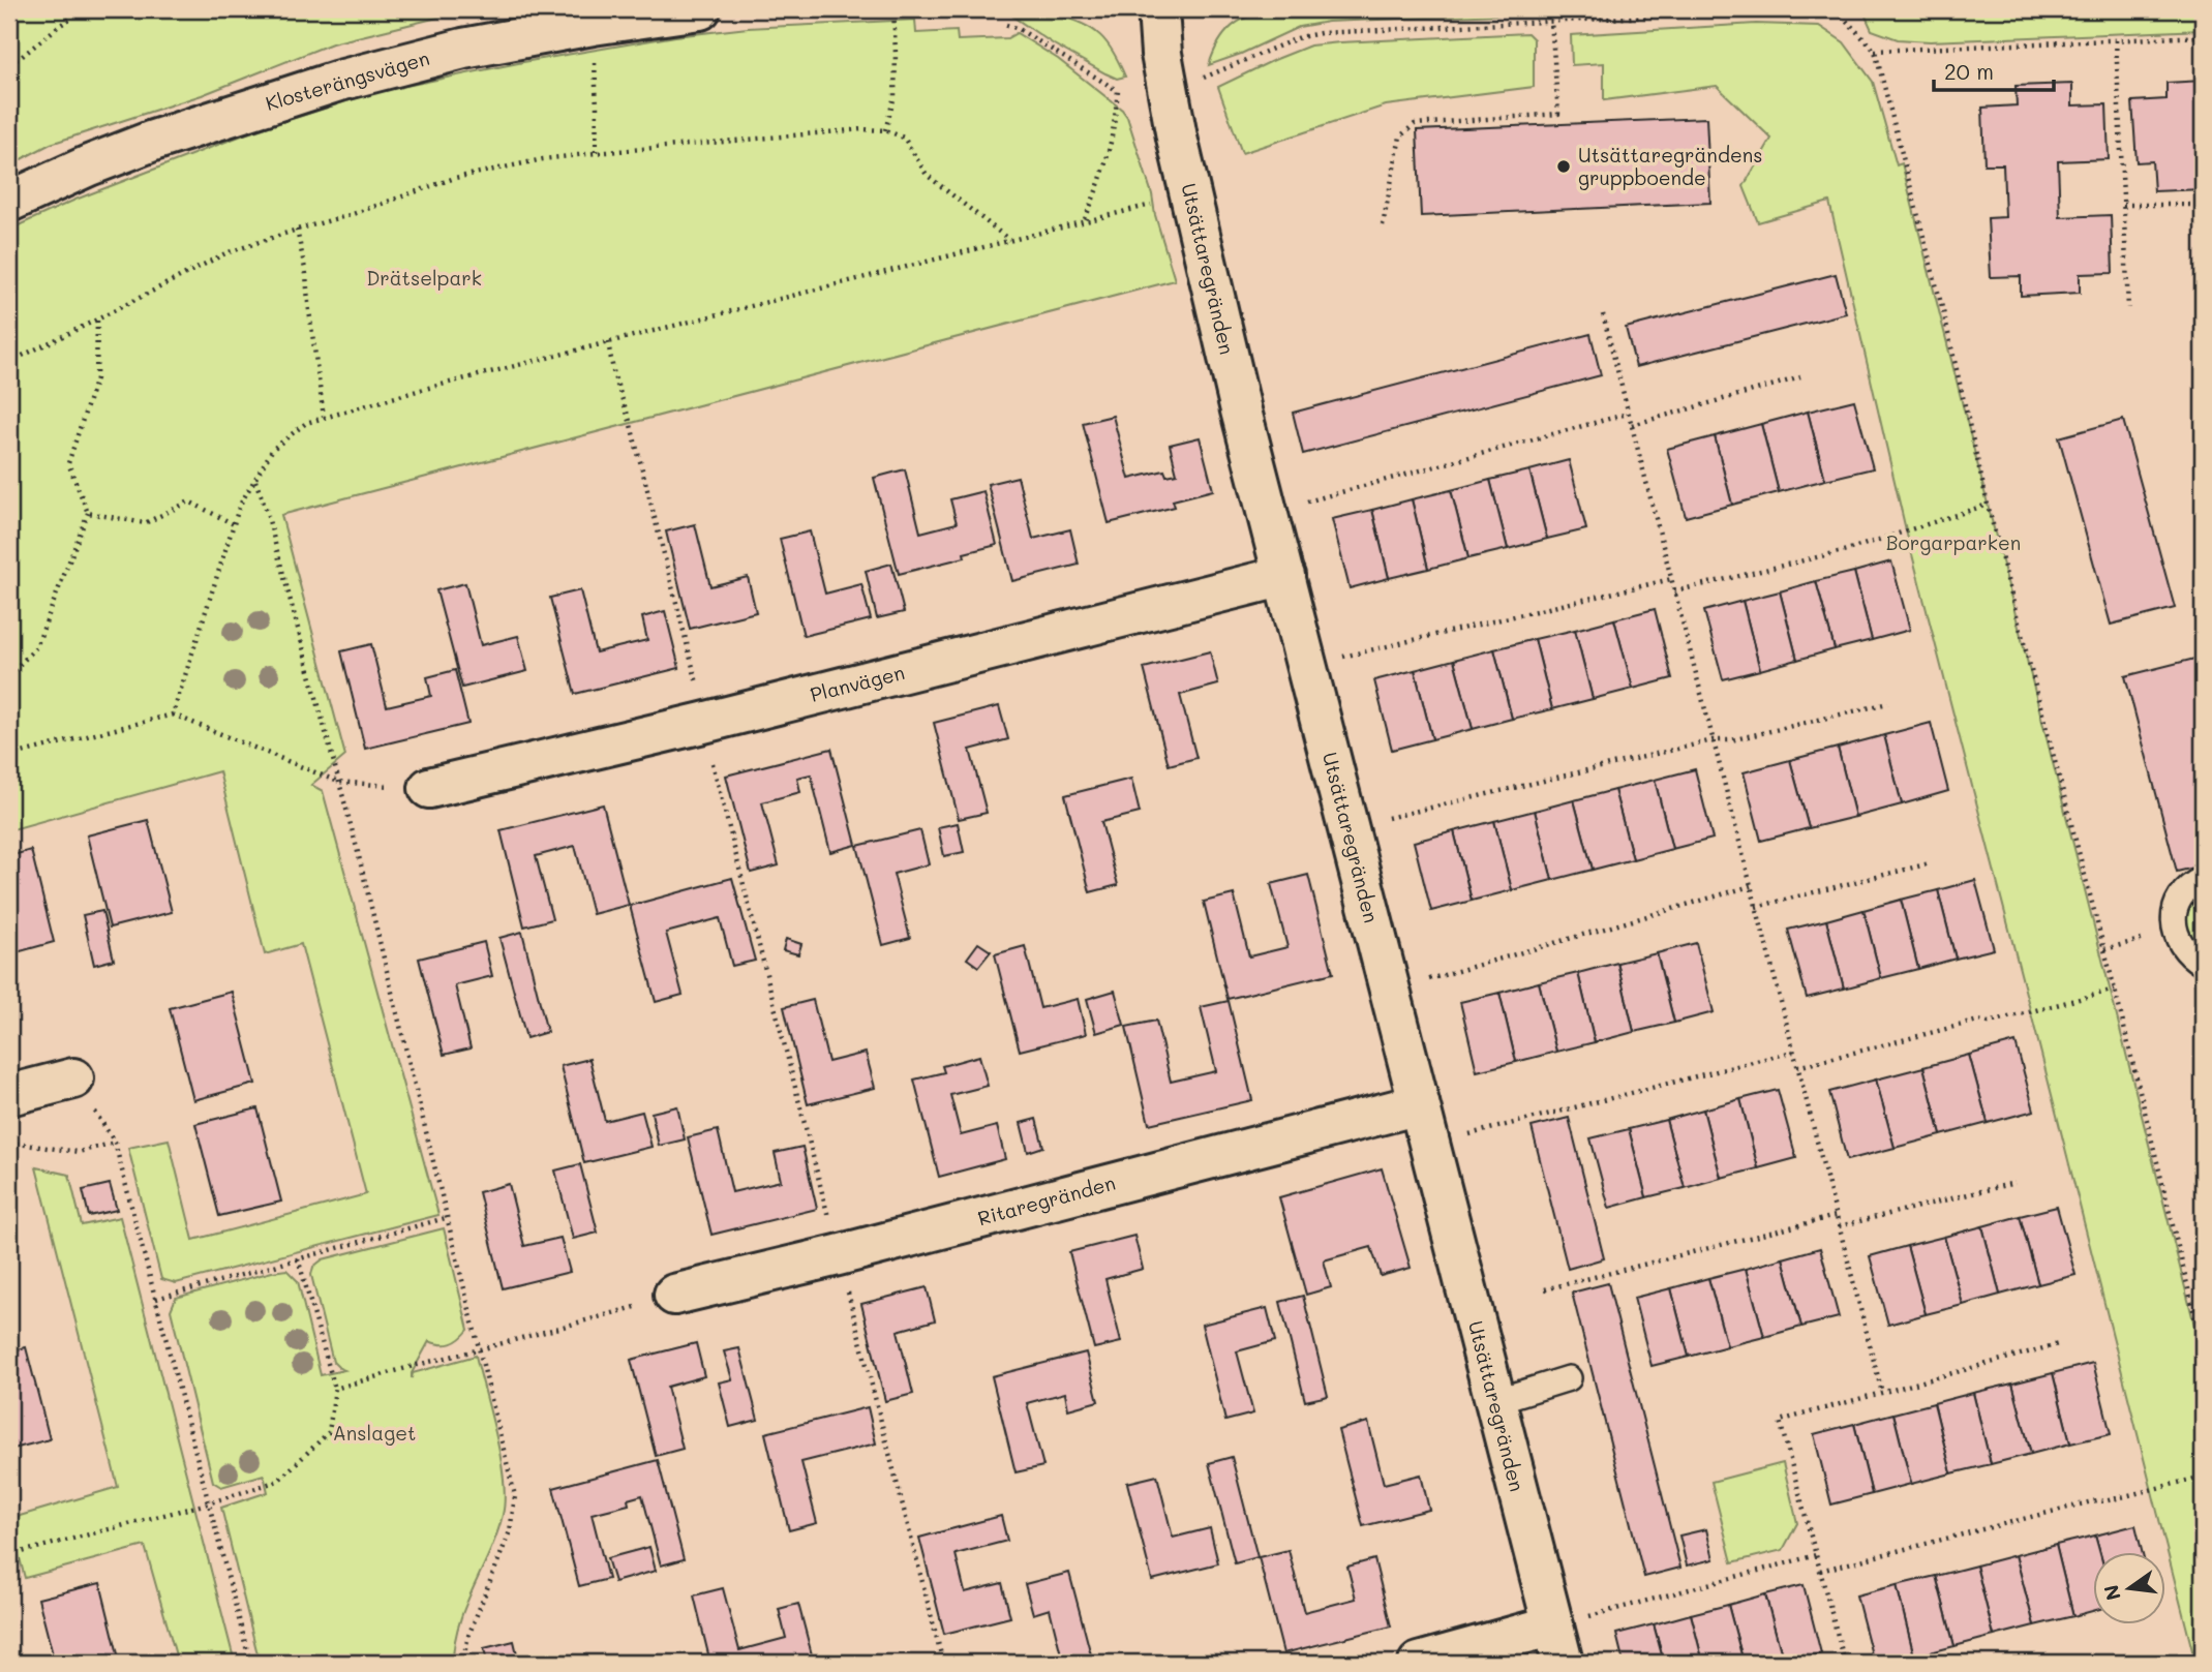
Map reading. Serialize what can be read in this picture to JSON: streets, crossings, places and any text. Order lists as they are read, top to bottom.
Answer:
{
  "streets": {
    "street": [
      "Klosterängsvägen",
      "Utsättaregränden",
      "Planvägen",
      "Ritaregränden"
    ]
  },
  "crossings": [
    ["Utsättaregränden", "Planvägen"],
    ["Utsättaregränden", "Ritaregränden"]
  ],
  "parks": ["Drätselpark", "Borgarparken", "Anslaget"],
  "places": ["Utsättaregrändens gruppboende"],
  "scale_bar": "20 m",
  "north": "left"
}
